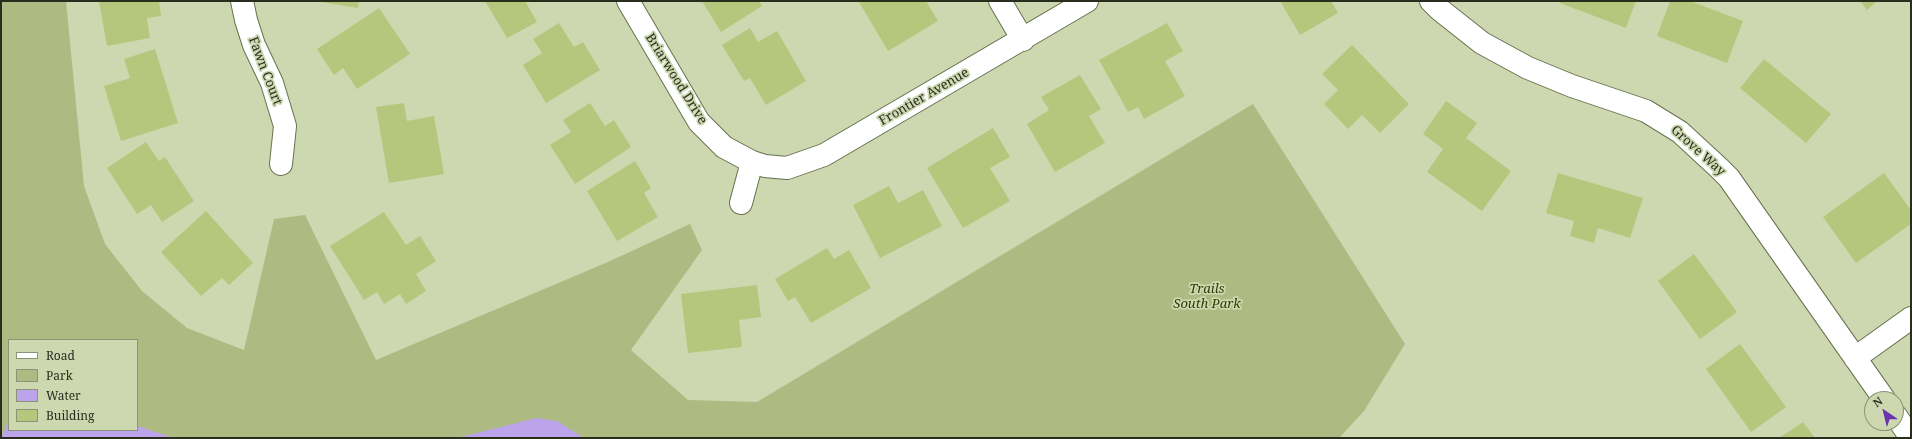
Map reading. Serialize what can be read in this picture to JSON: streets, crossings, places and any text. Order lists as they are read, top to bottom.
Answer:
{
  "streets": {
    "street": [
      "Fawn Court",
      "Briarwood Drive",
      "Frontier Avenue",
      "Grove Way"
    ]
  },
  "crossings": [
    ["Briarwood Drive", "Frontier Avenue"]
  ],
  "parks": ["Trails South Park"],
  "legend": [
    "Road",
    "Park",
    "Water",
    "Building"
  ],
  "north": "top left"
}
